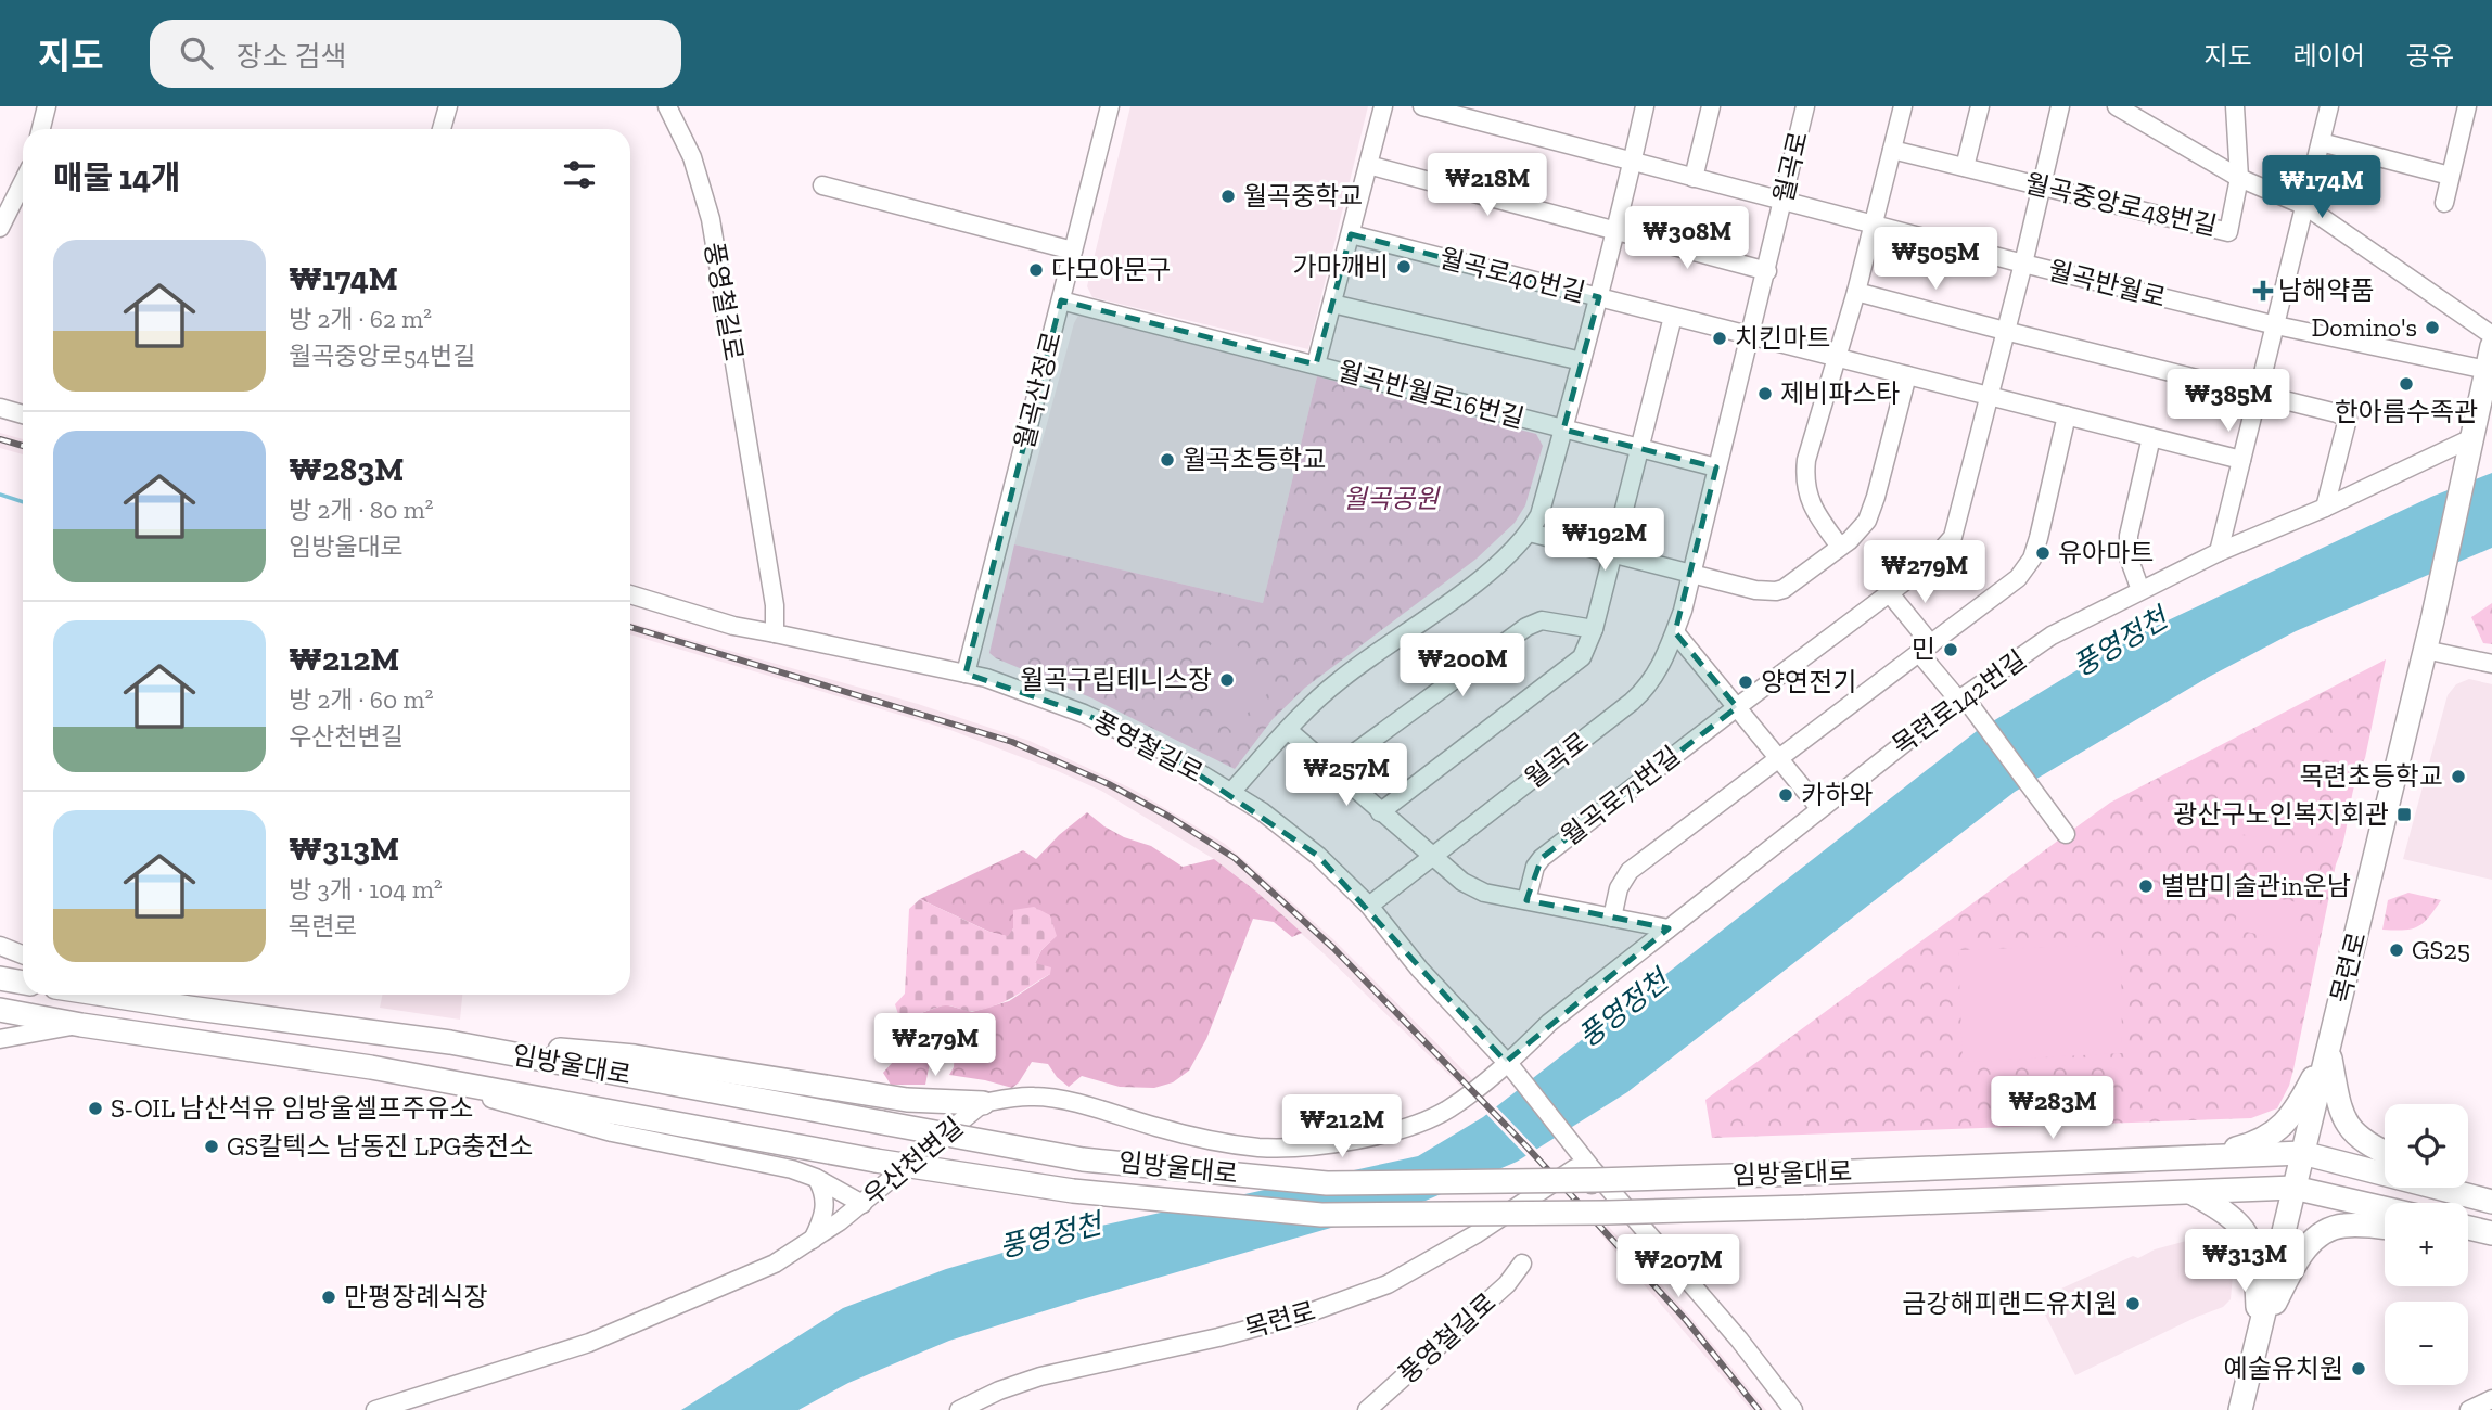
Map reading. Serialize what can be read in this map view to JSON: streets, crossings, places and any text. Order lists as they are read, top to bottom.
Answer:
{
  "streets": {
    "main road": ["목련로", "임방울대로"],
    "street": [
      "월곡로",
      "월곡중앙로48번길",
      "월곡로40번길",
      "월곡반월로",
      "풍영철길로",
      "월곡산정로",
      "월곡반월로16번길",
      "목련로142번길",
      "월곡로71번길",
      "우산천변길"
    ]
  },
  "crossings": [
    ["월곡로", "월곡로40번길"],
    ["월곡로", "월곡반월로"],
    ["월곡로", "풍영철길로"],
    ["월곡로", "월곡반월로16번길"],
    ["월곡중앙로48번길", "월곡로71번길"],
    ["월곡로40번길", "월곡반월로16번길"],
    ["월곡로40번길", "월곡로71번길"],
    ["월곡반월로", "월곡로71번길"],
    ["월곡반월로", "목련로"],
    ["풍영철길로", "월곡산정로"],
    ["풍영철길로", "목련로142번길"],
    ["풍영철길로", "목련로"],
    ["풍영철길로", "우산천변길"],
    ["목련로142번길", "목련로"],
    ["목련로142번길", "우산천변길"],
    ["목련로", "임방울대로"]
  ],
  "water": ["풍영정천"],
  "parks": ["월곡공원"],
  "places": {
    "other": [
      "월곡중학교",
      "가마깨비",
      "다모아문구",
      "Domino's",
      "치킨마트",
      "한아름수족관",
      "제비파스타",
      "월곡초등학교",
      "유아마트",
      "민",
      "월곡구립테니스장",
      "양연전기",
      "목련초등학교",
      "카하와",
      "별밤미술관in운남",
      "GS25",
      "S-OIL 남산석유 임방울셀프주유소",
      "GS칼텍스 남동진 LPG충전소",
      "만평장례식장",
      "금강해피랜드유치원",
      "예술유치원"
    ],
    "health": ["남해약품"],
    "transit": ["광산구노인복지회관"]
  },
  "page": {
    "header": "지도",
    "search": "장소 검색",
    "nav": ["지도", "레이어", "공유"],
    "heading": "매물 14개",
    "price": [
      "₩218M",
      "₩174M",
      "₩308M",
      "₩505M",
      "₩385M",
      "₩192M",
      "₩279M",
      "₩200M",
      "₩257M",
      "₩279M",
      "₩283M",
      "₩212M",
      "₩313M",
      "₩207M"
    ],
    "list": [
      {
        "name": "₩174M",
        "note": "방 2개 · 62 m² · 월곡중앙로54번길"
      },
      {
        "name": "₩283M",
        "note": "방 2개 · 80 m² · 임방울대로"
      },
      {
        "name": "₩212M",
        "note": "방 2개 · 60 m² · 우산천변길"
      },
      {
        "name": "₩313M",
        "note": "방 3개 · 104 m² · 목련로"
      }
    ],
    "map_buttons": ["+", "−"]
  }
}
